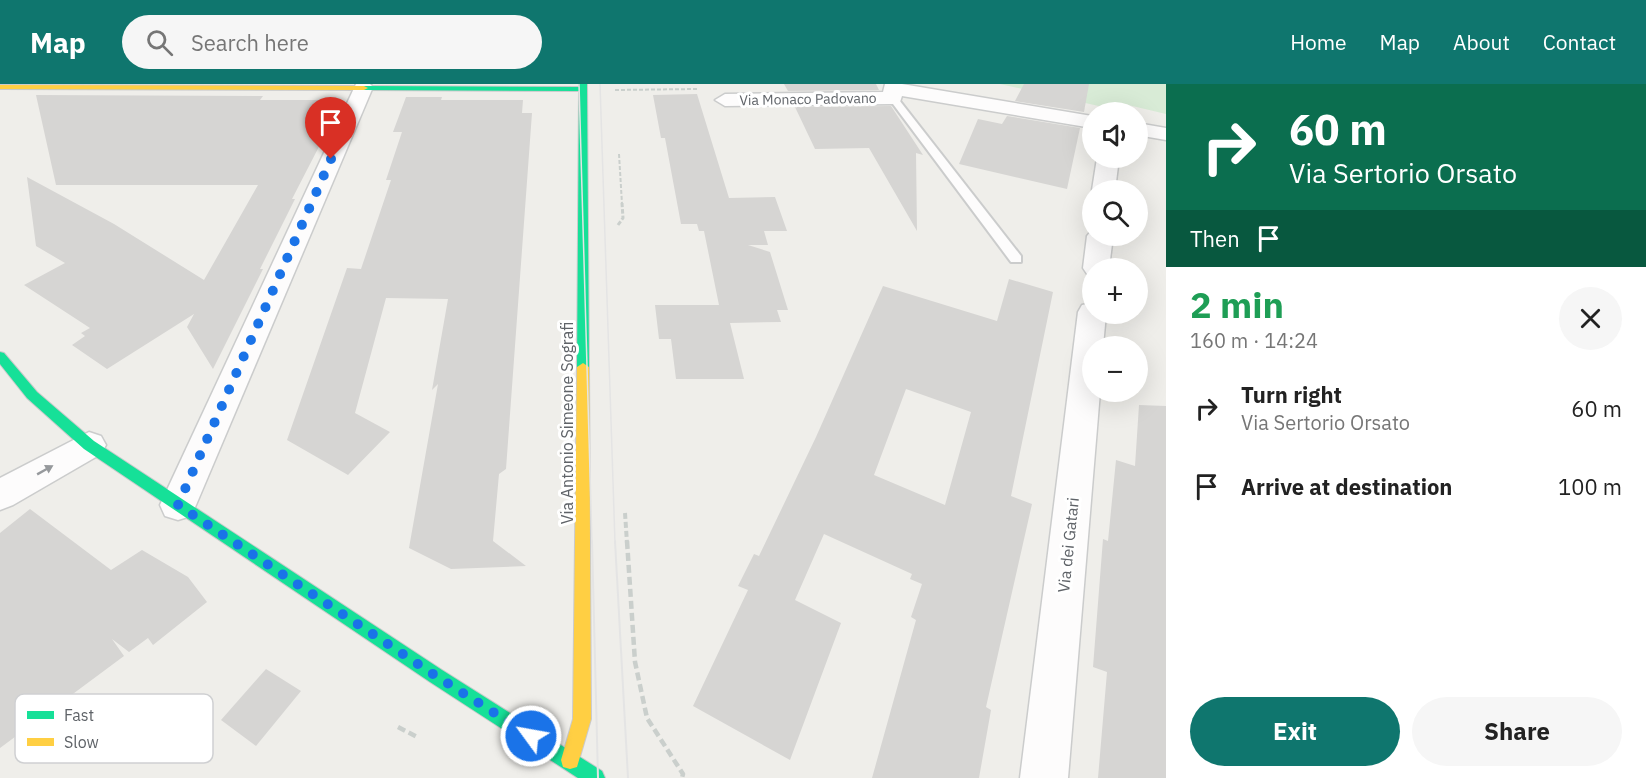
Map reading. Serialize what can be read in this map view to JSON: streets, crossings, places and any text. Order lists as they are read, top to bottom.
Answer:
{
  "streets": {
    "street": ["Via Monaco Padovano", "Via Antonio Simeone Sografi", "Via dei Gatari"]
  },
  "legend": ["Fast", "Slow"],
  "page": {
    "header": "Map",
    "search": "Search here",
    "nav": [
      "Home",
      "Map",
      "About",
      "Contact"
    ],
    "turn": ["60 m", "Via Sertorio Orsato"],
    "map_buttons": ["+", "−"],
    "then": "Then",
    "heading": ["2 min", "160 m · 14:24"],
    "list": [
      {
        "name": "Turn right",
        "note": "Via Sertorio Orsato",
        "value": "60 m"
      },
      {
        "name": "Arrive at destination",
        "value": "100 m"
      }
    ],
    "buttons": ["Exit", "Share"]
  }
}
